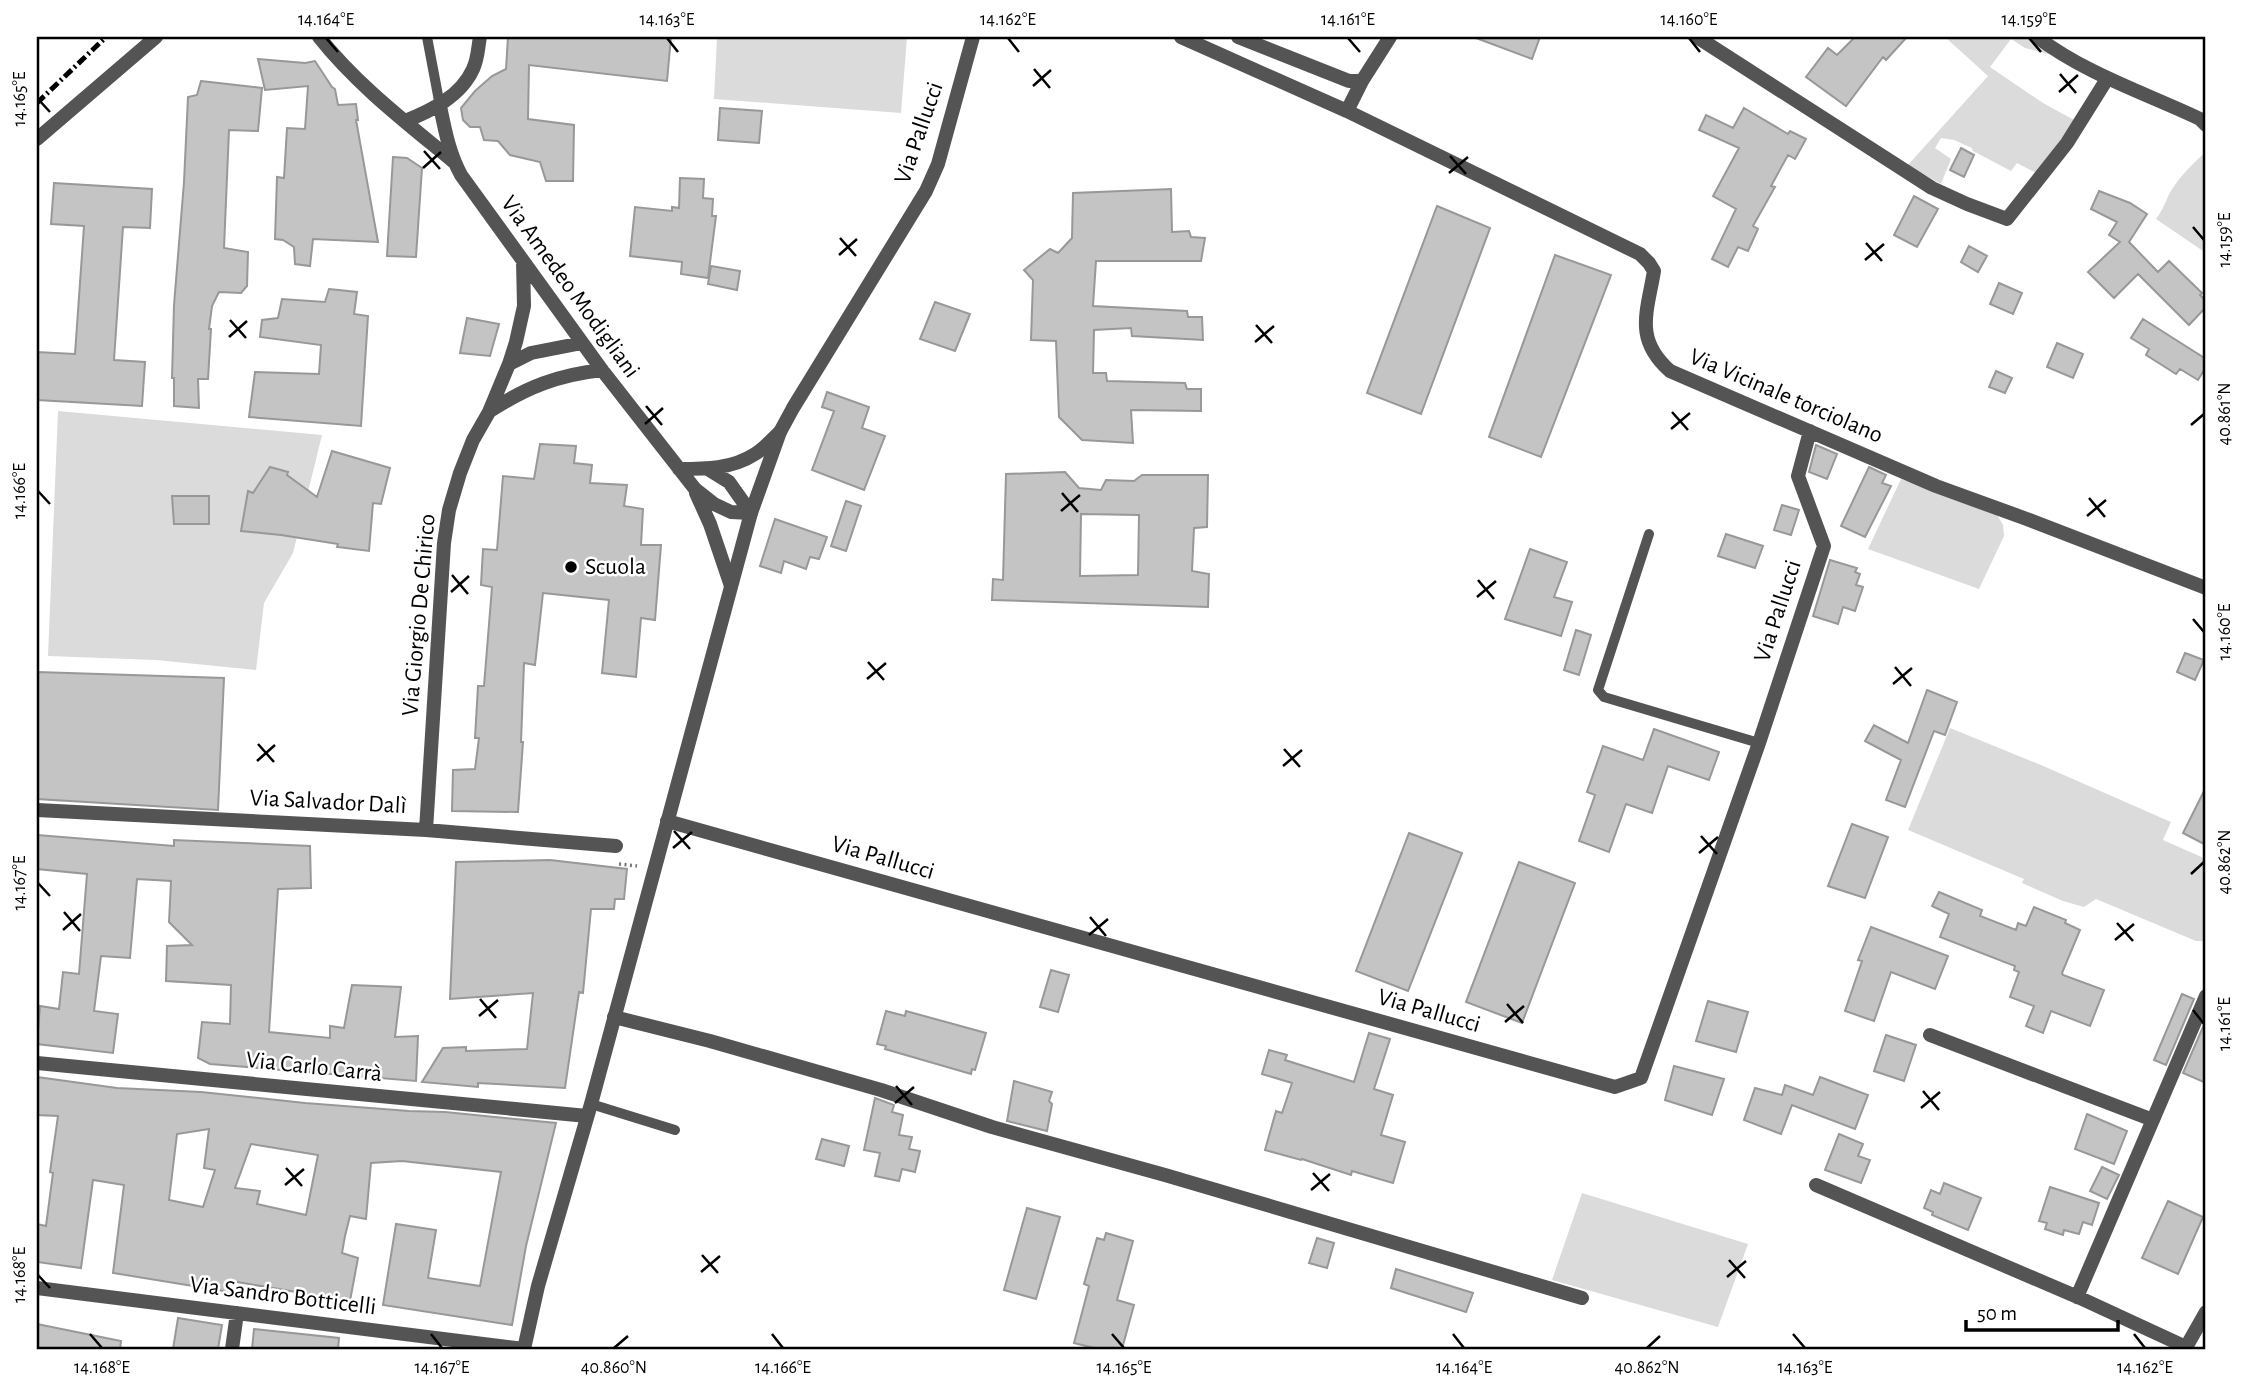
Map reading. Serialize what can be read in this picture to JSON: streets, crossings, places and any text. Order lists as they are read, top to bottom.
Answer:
{
  "streets": {
    "street": [
      "Via Pallucci",
      "Via Amedeo Modigliani",
      "Via Vicinale torciolano",
      "Via Giorgio De Chirico",
      "Via Salvador Dalì",
      "Via Carlo Carrà",
      "Via Sandro Botticelli"
    ]
  },
  "crossings": [
    ["Via Pallucci", "Via Amedeo Modigliani"],
    ["Via Pallucci", "Via Vicinale torciolano"],
    ["Via Pallucci", "Via Carlo Carrà"],
    ["Via Pallucci", "Via Sandro Botticelli"],
    ["Via Amedeo Modigliani", "Via Giorgio De Chirico"],
    ["Via Giorgio De Chirico", "Via Salvador Dalì"]
  ],
  "places": ["Scuola"],
  "scale_bar": "50 m",
  "coordinates": [
    "14.164°E",
    "14.163°E",
    "14.162°E",
    "14.161°E",
    "14.160°E",
    "14.159°E",
    "14.165°E",
    "40.861°N",
    "14.166°E",
    "40.862°N",
    "14.167°E",
    "14.168°E",
    "40.860°N"
  ]
}
